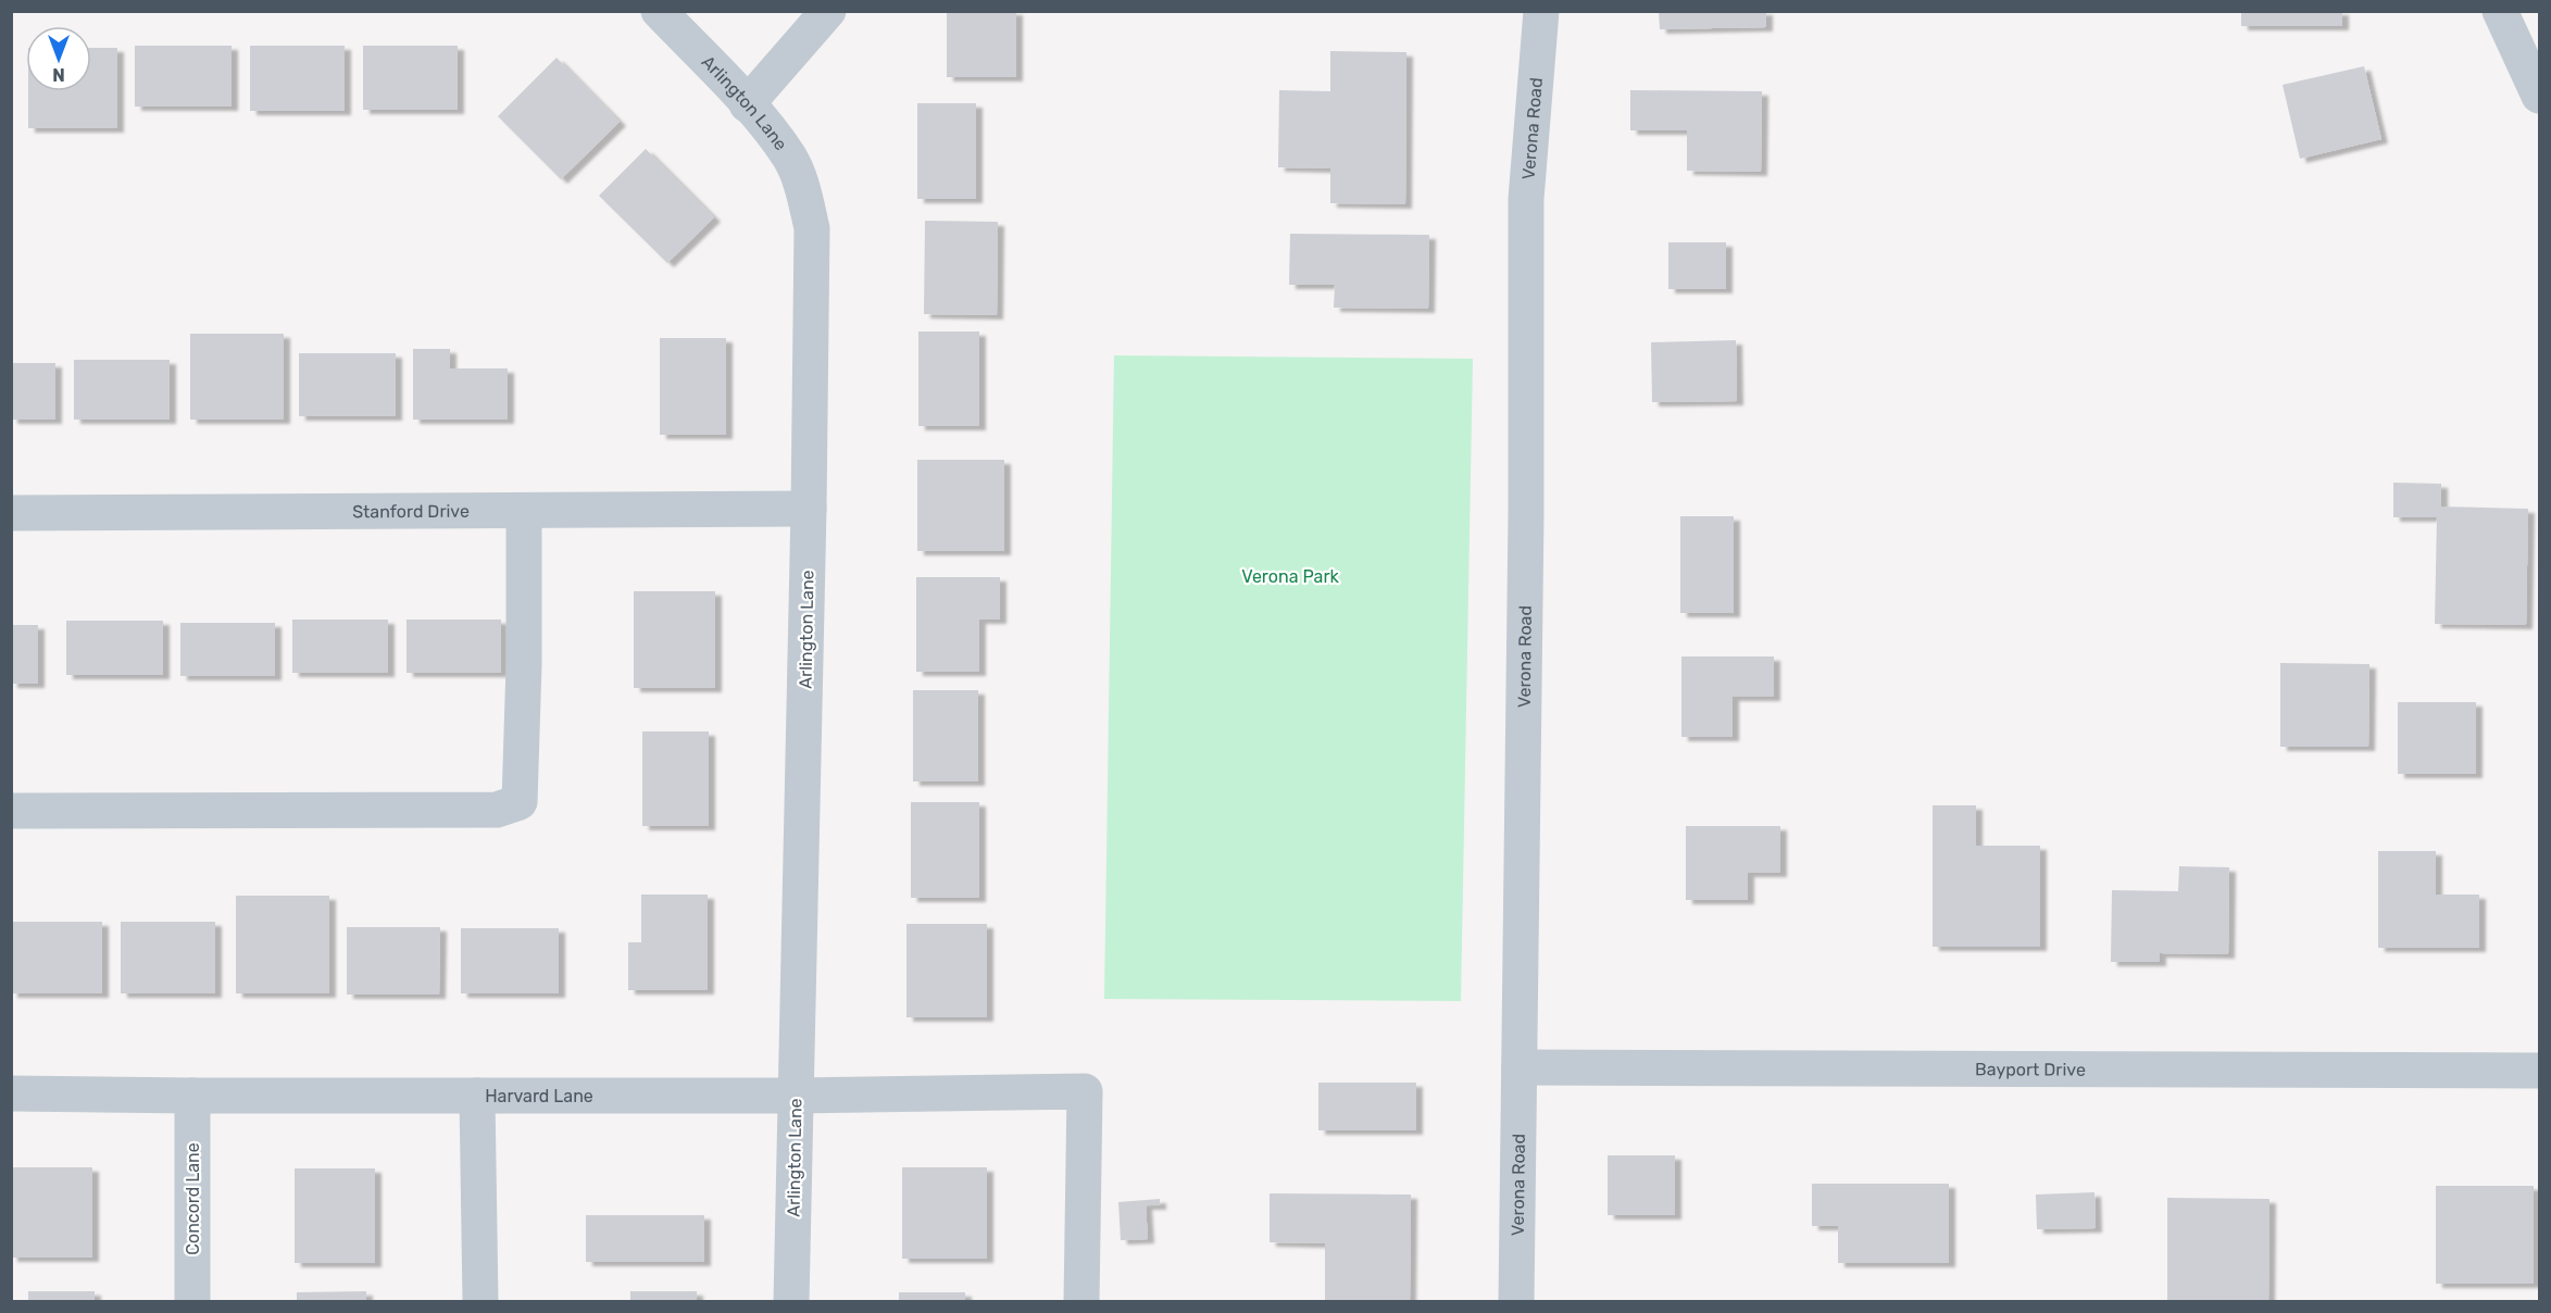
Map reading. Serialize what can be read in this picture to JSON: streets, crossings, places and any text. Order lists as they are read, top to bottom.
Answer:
{
  "streets": {
    "street": [
      "Arlington Lane",
      "Verona Road",
      "Stanford Drive",
      "Bayport Drive",
      "Harvard Lane",
      "Concord Lane"
    ]
  },
  "crossings": [
    ["Arlington Lane", "Stanford Drive"],
    ["Arlington Lane", "Harvard Lane"],
    ["Verona Road", "Bayport Drive"],
    ["Harvard Lane", "Concord Lane"]
  ],
  "parks": ["Verona Park"],
  "north": "bottom"
}
